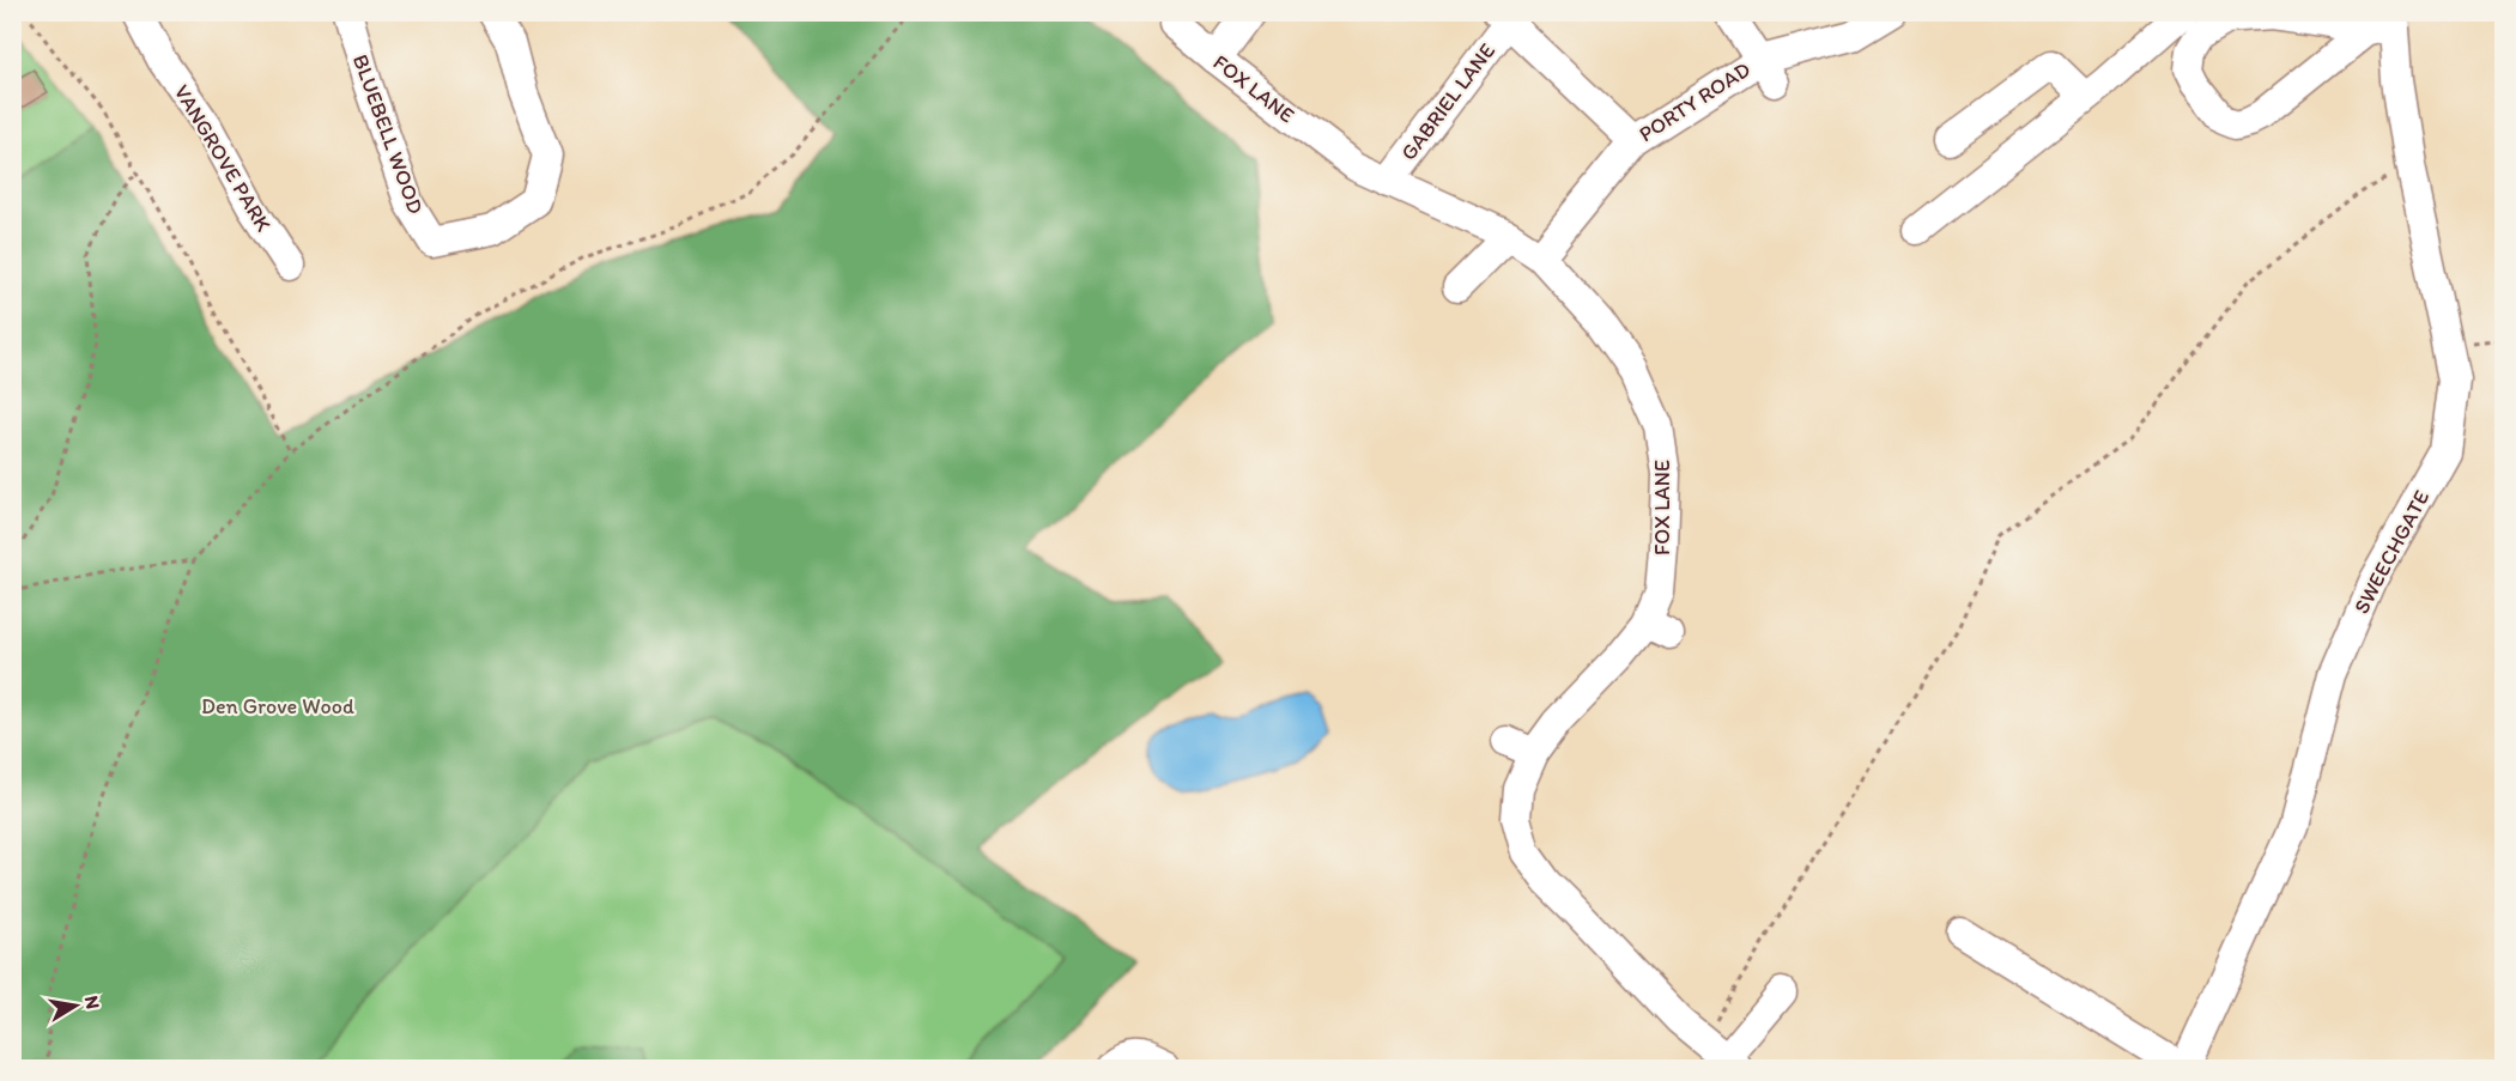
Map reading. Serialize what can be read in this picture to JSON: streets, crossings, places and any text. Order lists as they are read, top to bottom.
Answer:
{
  "streets": {
    "street": [
      "FOX LANE",
      "GABRIEL LANE",
      "PORTY ROAD",
      "BLUEBELL WOOD",
      "VANGROVE PARK",
      "SWEECHGATE"
    ]
  },
  "crossings": [
    ["FOX LANE", "GABRIEL LANE"],
    ["FOX LANE", "PORTY ROAD"]
  ],
  "parks": ["Den Grove Wood"],
  "north": "right"
}
